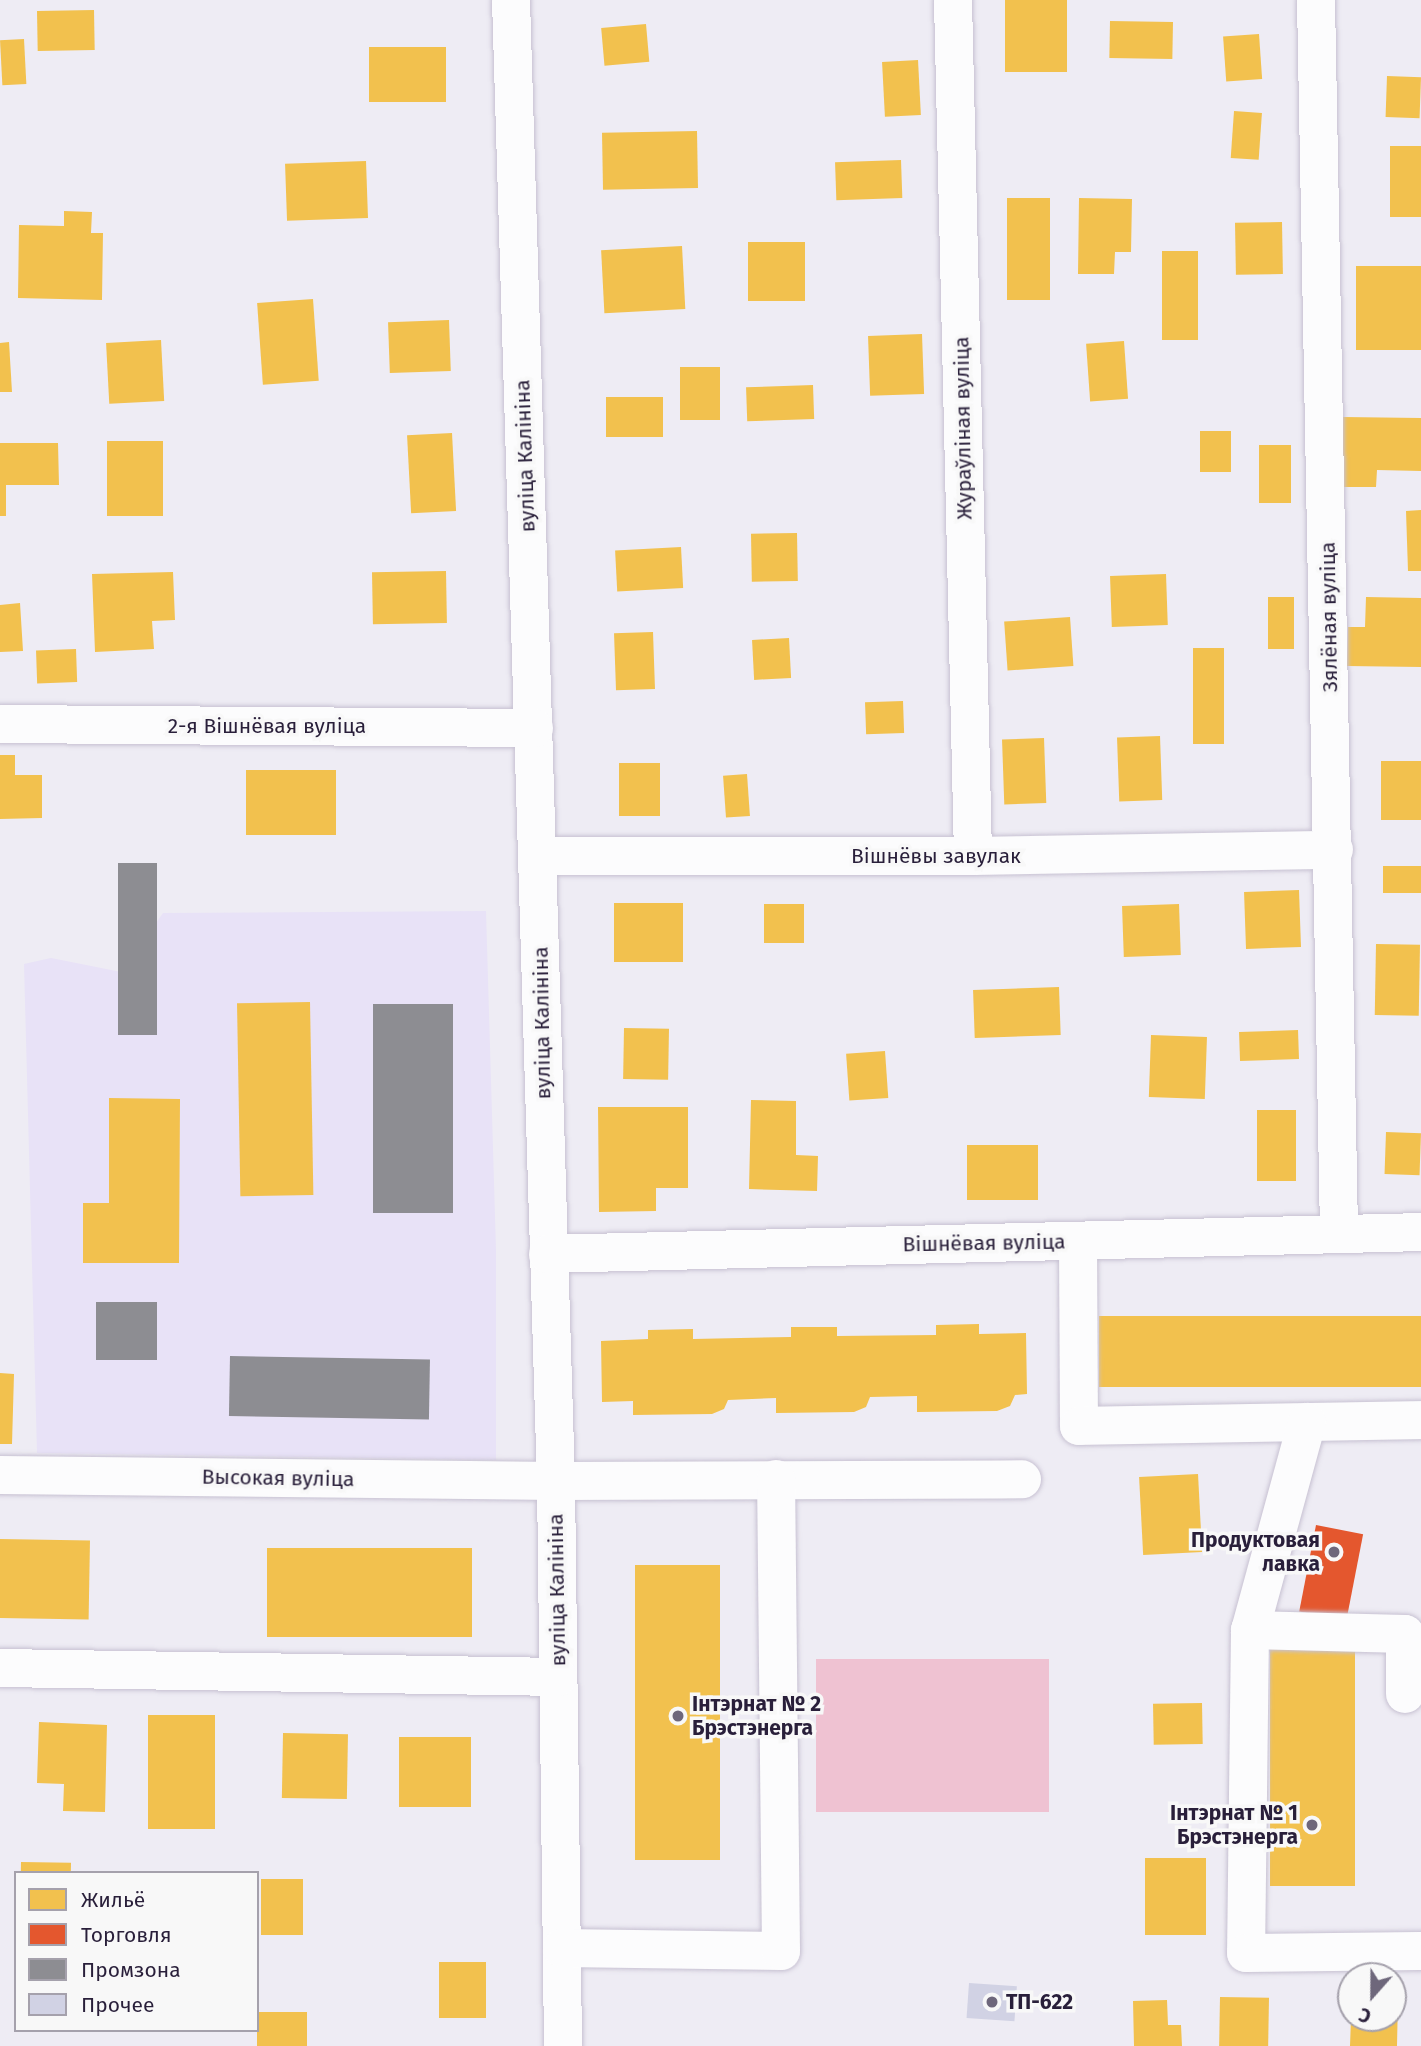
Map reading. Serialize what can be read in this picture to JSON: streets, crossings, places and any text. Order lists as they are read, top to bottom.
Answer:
{
  "streets": {
    "street": [
      "Жураўліная вуліца",
      "вуліца Калініна",
      "Зялёная вуліца",
      "2-я Вішнёвая вуліца",
      "Вішнёвы завулак",
      "Вішнёвая вуліца",
      "Высокая вуліца"
    ]
  },
  "crossings": [
    ["Жураўліная вуліца", "Вішнёвы завулак"],
    ["вуліца Калініна", "2-я Вішнёвая вуліца"],
    ["вуліца Калініна", "Вішнёвы завулак"],
    ["вуліца Калініна", "Вішнёвая вуліца"],
    ["вуліца Калініна", "Высокая вуліца"],
    ["Зялёная вуліца", "Вішнёвы завулак"],
    ["Зялёная вуліца", "Вішнёвая вуліца"]
  ],
  "places": [
    "Продуктовая лавка",
    "Інтэрнат № 2 Брэстэнерга",
    "Інтэрнат № 1 Брэстэнерга",
    "ТП-622"
  ],
  "legend": [
    "Жильё",
    "Торговля",
    "Промзона",
    "Прочее"
  ],
  "north": "bottom"
}
